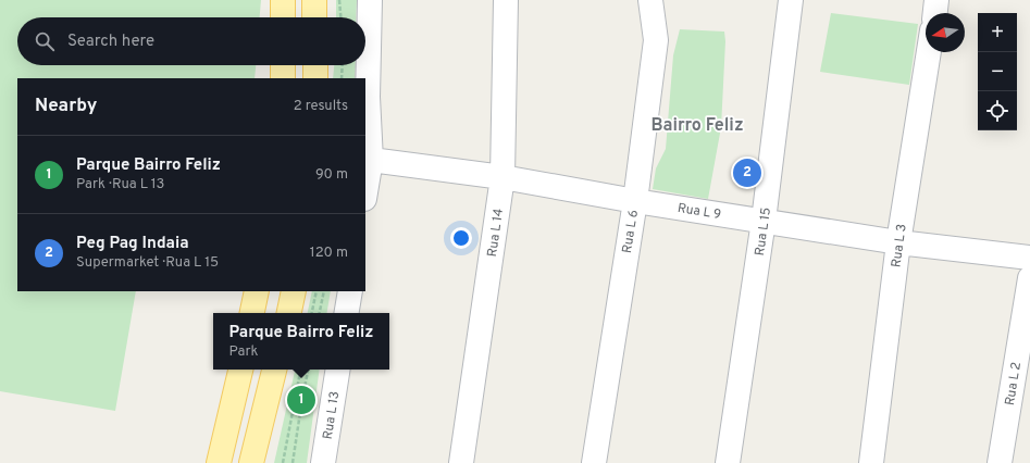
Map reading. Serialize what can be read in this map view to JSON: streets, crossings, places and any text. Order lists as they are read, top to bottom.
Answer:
{
  "streets": {
    "street": [
      "Rua L 9",
      "Rua L 6",
      "Rua L 15",
      "Rua L 14",
      "Rua L 3",
      "Rua L 2",
      "Rua L 13"
    ]
  },
  "crossings": [
    ["Rua L 9", "Rua L 6"],
    ["Rua L 9", "Rua L 15"],
    ["Rua L 9", "Rua L 14"],
    ["Rua L 9", "Rua L 3"]
  ],
  "districts": ["Bairro Feliz"],
  "north": "left",
  "page": {
    "map_buttons": ["+", "−"],
    "search": "Search here",
    "heading": ["Nearby", "2 results"],
    "list": [
      {
        "mark": "1",
        "name": "Parque Bairro Feliz",
        "note": "Park · Rua L 13",
        "value": "90 m"
      },
      {
        "mark": "2",
        "name": "Peg Pag Indaia",
        "note": "Supermarket · Rua L 15",
        "value": "120 m"
      }
    ],
    "pins": ["2", "1"],
    "popup": ["Parque Bairro Feliz", "Park"]
  }
}
